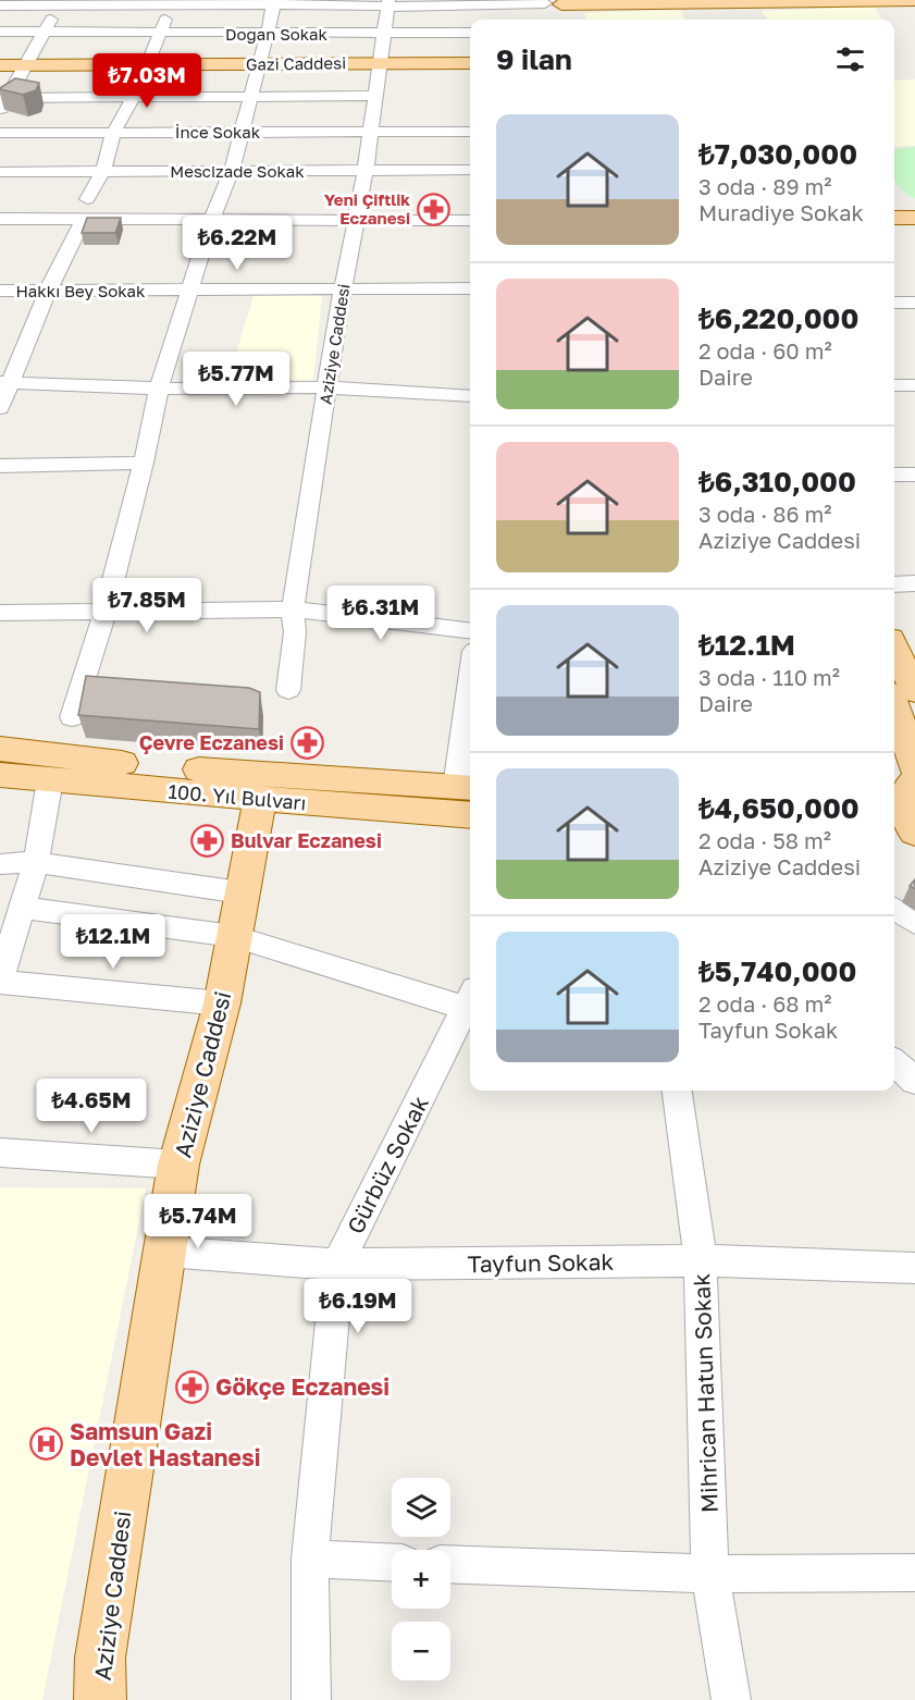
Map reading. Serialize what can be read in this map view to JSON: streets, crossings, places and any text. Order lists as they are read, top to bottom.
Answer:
{
  "streets": {
    "main road": ["Gazi Caddesi", "Aziziye Caddesi", "100. Yıl Bulvarı"],
    "street": [
      "Doğan Sokak",
      "İnce Sokak",
      "Mescizade Sokak",
      "Hakkı Bey Sokak",
      "Gürbüz Sokak",
      "Tayfun Sokak",
      "Mihrican Hatun Sokak"
    ]
  },
  "crossings": [
    ["Doğan Sokak", "Aziziye Caddesi"],
    ["Gazi Caddesi", "Aziziye Caddesi"],
    ["İnce Sokak", "Aziziye Caddesi"],
    ["Mescizade Sokak", "Aziziye Caddesi"],
    ["Hakkı Bey Sokak", "Aziziye Caddesi"],
    ["Aziziye Caddesi", "100. Yıl Bulvarı"],
    ["Aziziye Caddesi", "Tayfun Sokak"],
    ["Gürbüz Sokak", "Tayfun Sokak"],
    ["Tayfun Sokak", "Mihrican Hatun Sokak"]
  ],
  "places": {
    "pharmacy": [
      "Yeni Çiftlik Eczanesi",
      "Çevre Eczanesi",
      "Bulvar Eczanesi",
      "Gökçe Eczanesi"
    ],
    "hospital": ["Samsun Gazi Devlet Hastanesi"]
  },
  "page": {
    "heading": "9 ilan",
    "price": [
      "₺7.03M",
      "₺6.22M",
      "₺5.77M",
      "₺7.85M",
      "₺6.31M",
      "₺12.1M",
      "₺4.65M",
      "₺5.74M",
      "₺6.19M"
    ],
    "list": [
      {
        "name": "₺7,030,000",
        "note": "3 oda · 89 m² · Muradiye Sokak"
      },
      {
        "name": "₺6,220,000",
        "note": "2 oda · 60 m² · Daire"
      },
      {
        "name": "₺6,310,000",
        "note": "3 oda · 86 m² · Aziziye Caddesi"
      },
      {
        "name": "₺12.1M",
        "note": "3 oda · 110 m² · Daire"
      },
      {
        "name": "₺4,650,000",
        "note": "2 oda · 58 m² · Aziziye Caddesi"
      },
      {
        "name": "₺5,740,000",
        "note": "2 oda · 68 m² · Tayfun Sokak"
      }
    ],
    "map_buttons": ["+", "−"]
  }
}
